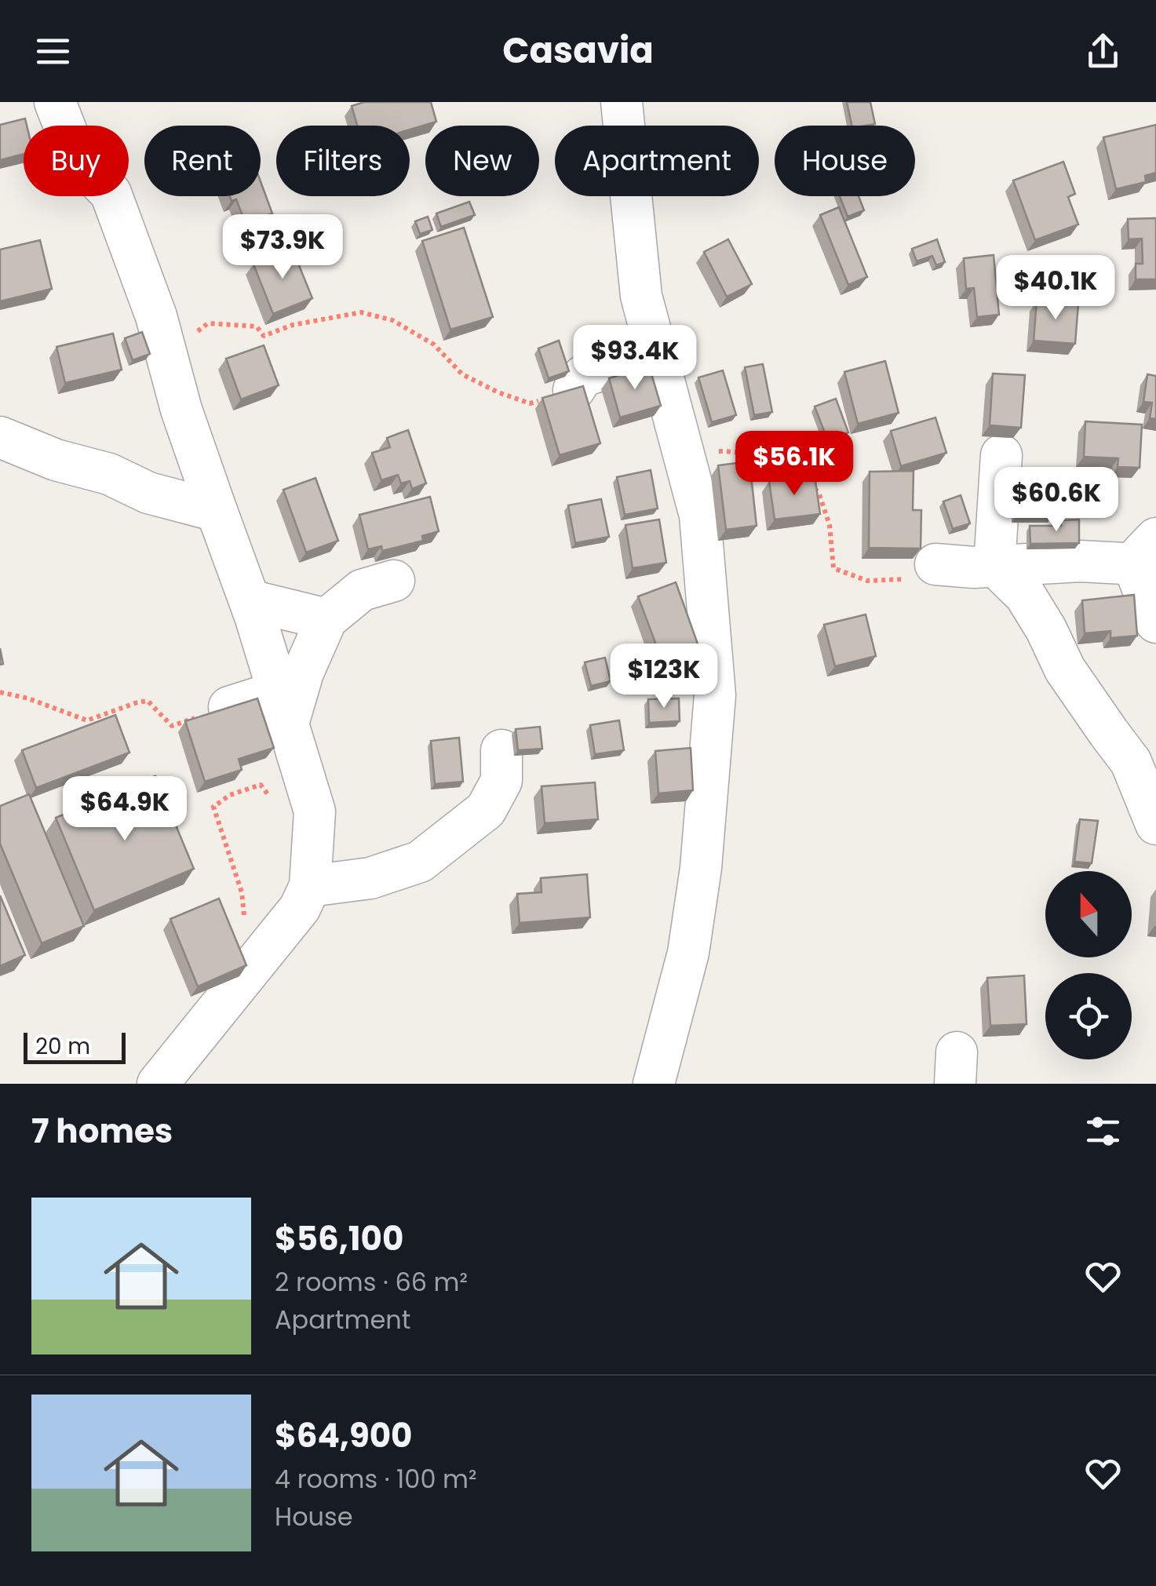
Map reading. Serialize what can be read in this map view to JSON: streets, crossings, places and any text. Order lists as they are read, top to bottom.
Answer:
{
  "scale_bar": "20 m",
  "north": "top",
  "page": {
    "header": "Casavia",
    "chip": [
      "Buy",
      "Rent",
      "Filters",
      "New",
      "Apartment",
      "House"
    ],
    "price": [
      "$73.9K",
      "$40.1K",
      "$93.4K",
      "$56.1K",
      "$60.6K",
      "$123K",
      "$64.9K"
    ],
    "scale": "20 m",
    "heading": "7 homes",
    "list": [
      {
        "name": "$56,100",
        "note": "2 rooms · 66 m² · Apartment"
      },
      {
        "name": "$64,900",
        "note": "4 rooms · 100 m² · House"
      }
    ]
  }
}
